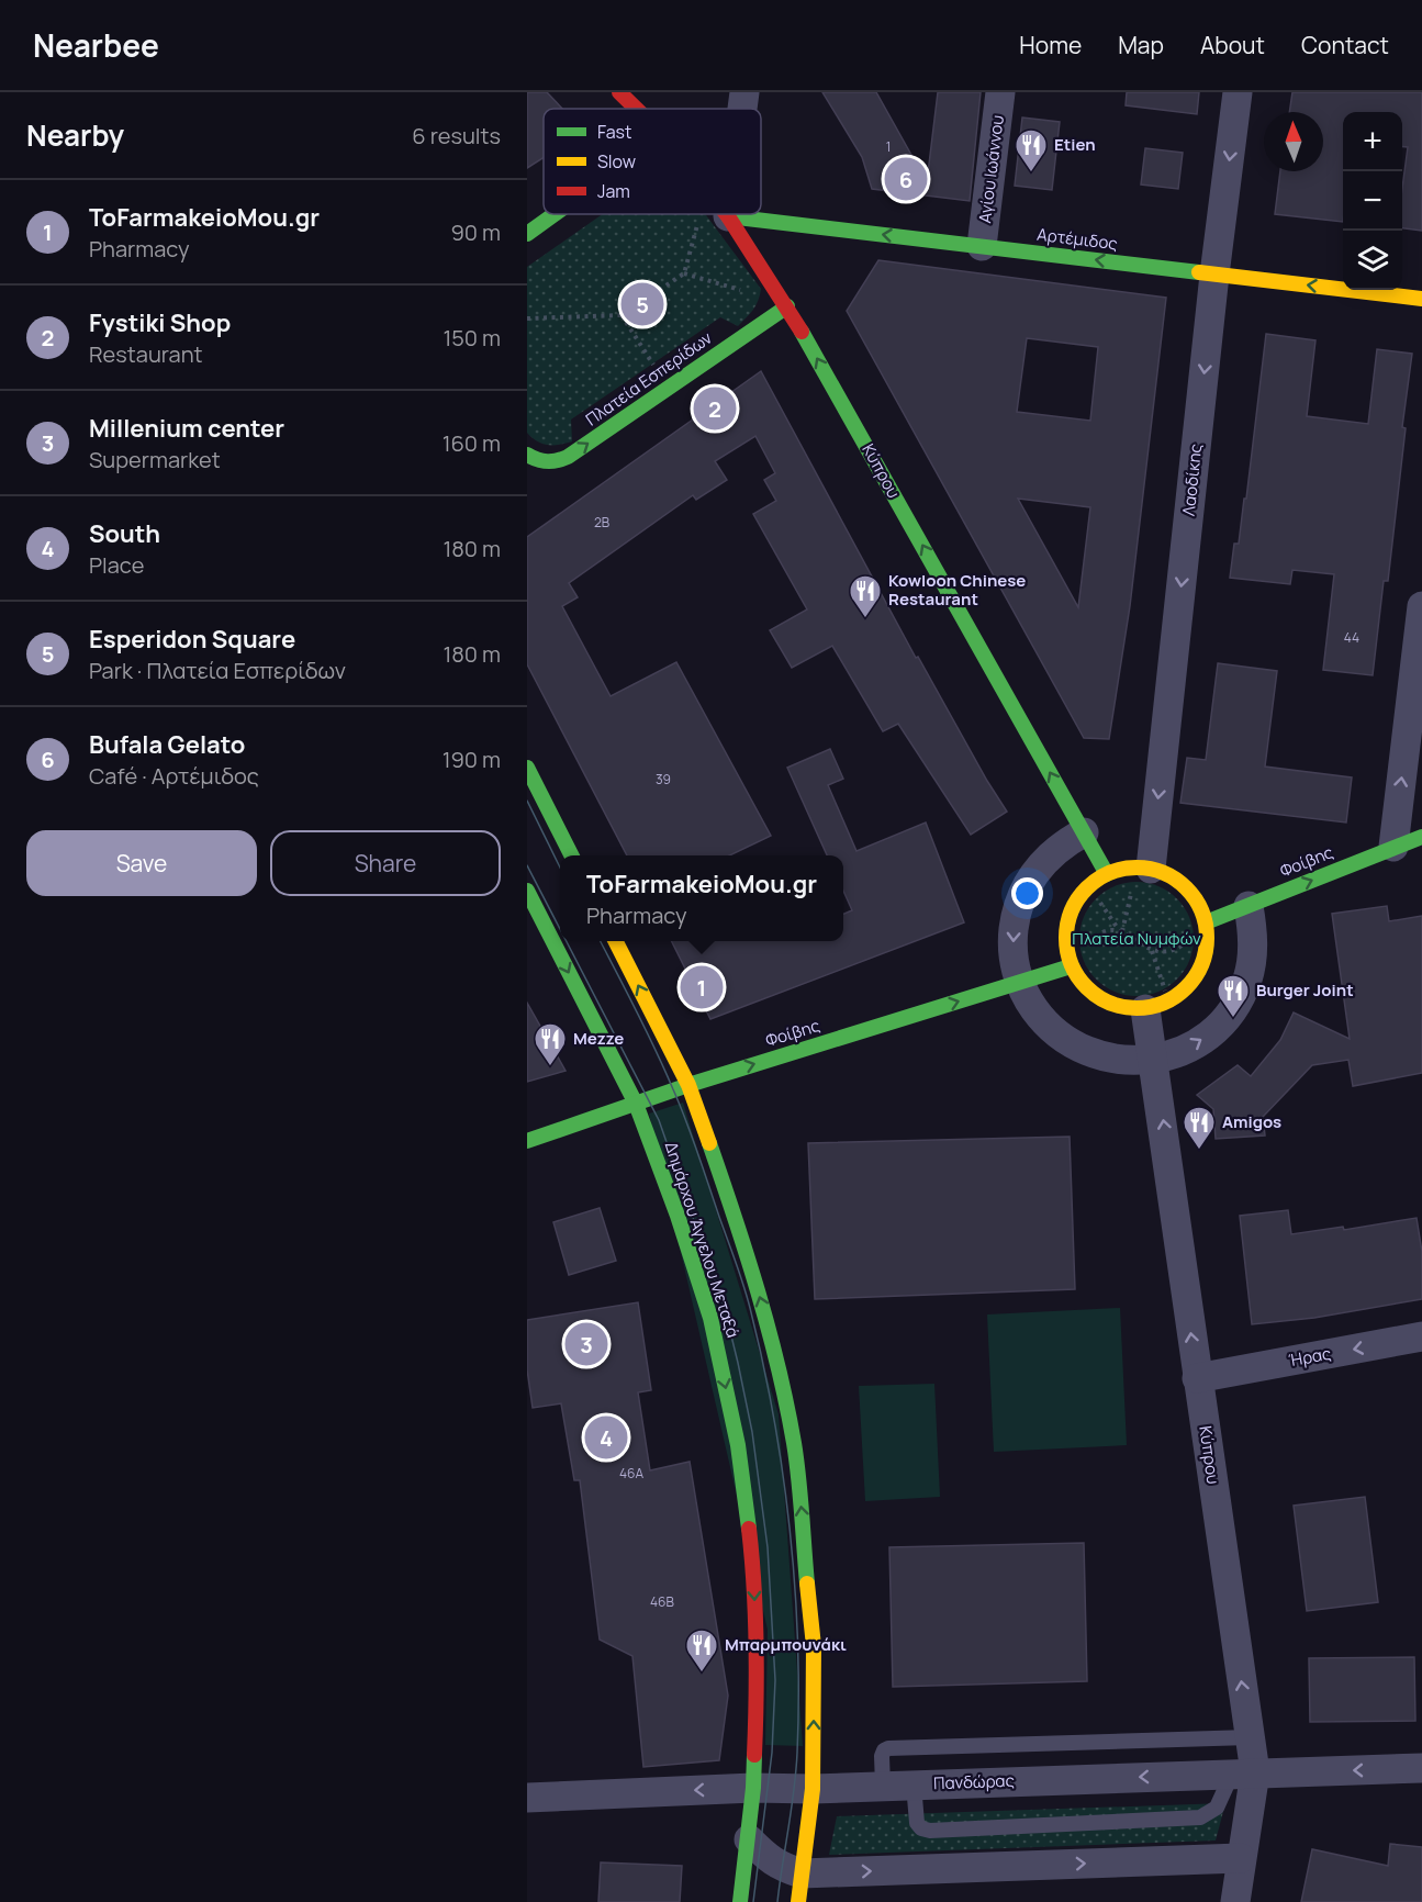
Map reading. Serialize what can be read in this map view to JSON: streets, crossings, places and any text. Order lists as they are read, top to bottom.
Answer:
{
  "streets": {
    "street": [
      "Αγίου Ιωάννου",
      "Αρτέμιδος",
      "Πλατεία Εσπερίδων",
      "Κύπρου",
      "Λαοδίκης",
      "Φοίβης",
      "Δημάρχου Άγγελου Μεταξά",
      "Ήρας",
      "Πανδώρας"
    ]
  },
  "crossings": [
    ["Αγίου Ιωάννου", "Αρτέμιδος"],
    ["Αρτέμιδος", "Κύπρου"],
    ["Αρτέμιδος", "Λαοδίκης"],
    ["Πλατεία Εσπερίδων", "Κύπρου"],
    ["Κύπρου", "Φοίβης"],
    ["Κύπρου", "Ήρας"],
    ["Κύπρου", "Πανδώρας"],
    ["Λαοδίκης", "Φοίβης"],
    ["Φοίβης", "Δημάρχου Άγγελου Μεταξά"],
    ["Δημάρχου Άγγελου Μεταξά", "Πανδώρας"]
  ],
  "one_way": [
    "Αρτέμιδος",
    "Πλατεία Εσπερίδων",
    "Κύπρου",
    "Φοίβης",
    "Ήρας"
  ],
  "parks": ["Πλατεία Νυμφών"],
  "places": {
    "restaurant": [
      "Etien",
      "Kowloon Chinese Restaurant",
      "Burger Joint",
      "Mezze",
      "Amigos",
      "Μπαρμπουνάκι"
    ]
  },
  "house_numbers": [
    "1",
    "2Β",
    "44",
    "39",
    "46Α",
    "46Β"
  ],
  "legend": ["Fast", "Slow", "Jam"],
  "north": "top",
  "page": {
    "header": "Nearbee",
    "nav": [
      "Home",
      "Map",
      "About",
      "Contact"
    ],
    "heading": ["Nearby", "6 results"],
    "map_buttons": ["+", "−"],
    "pins": [
      "6",
      "5",
      "2",
      "1",
      "3",
      "4"
    ],
    "list": [
      {
        "mark": "1",
        "name": "ToFarmakeioMou.gr",
        "note": "Pharmacy",
        "value": "90 m"
      },
      {
        "mark": "2",
        "name": "Fystiki Shop",
        "note": "Restaurant",
        "value": "150 m"
      },
      {
        "mark": "3",
        "name": "Millenium center",
        "note": "Supermarket",
        "value": "160 m"
      },
      {
        "mark": "4",
        "name": "South",
        "note": "Place",
        "value": "180 m"
      },
      {
        "mark": "5",
        "name": "Esperidon Square",
        "note": "Park · Πλατεία Εσπερίδων",
        "value": "180 m"
      },
      {
        "mark": "6",
        "name": "Bufala Gelato",
        "note": "Café · Αρτέμιδος",
        "value": "190 m"
      }
    ],
    "buttons": ["Save", "Share"],
    "popup": ["ToFarmakeioMou.gr", "Pharmacy"]
  }
}
